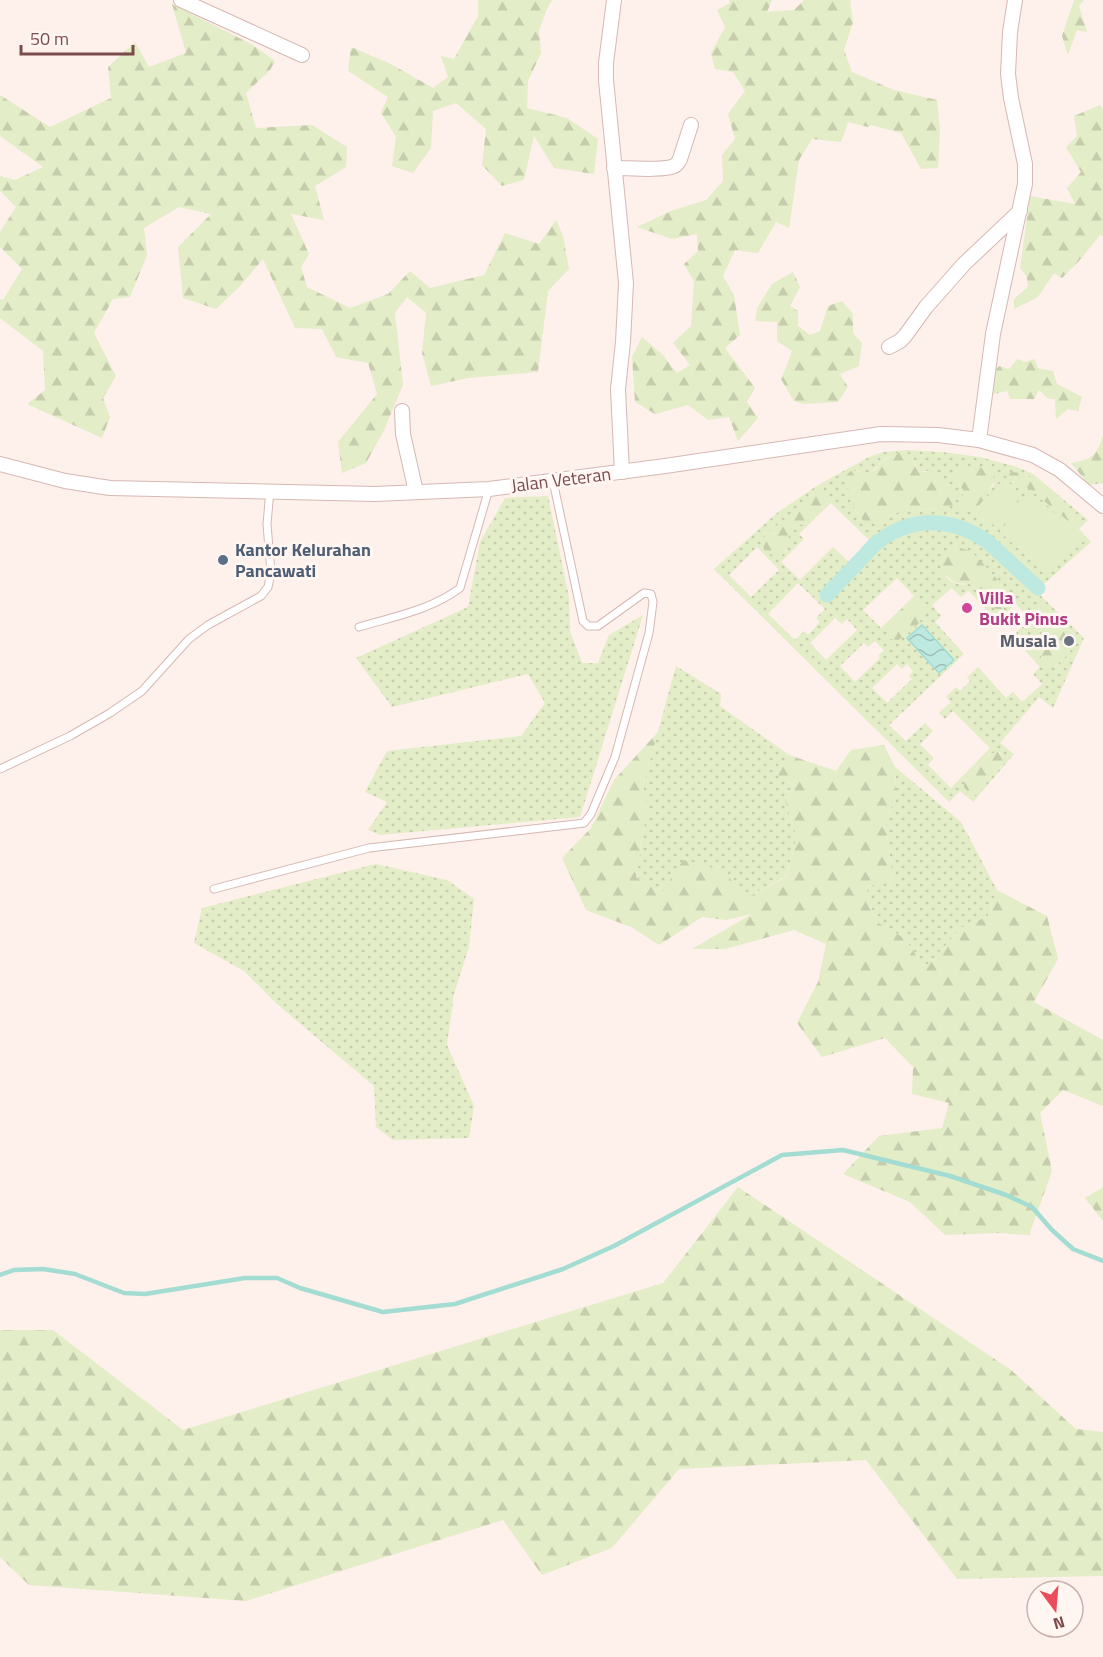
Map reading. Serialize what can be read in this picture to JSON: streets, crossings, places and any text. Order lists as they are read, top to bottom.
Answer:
{
  "streets": {
    "street": ["Jalan Veteran"]
  },
  "places": ["Kantor Kelurahan Pancawati", "Villa Bukit Pinus", "Musala"],
  "scale_bar": "50 m",
  "north": "bottom"
}
